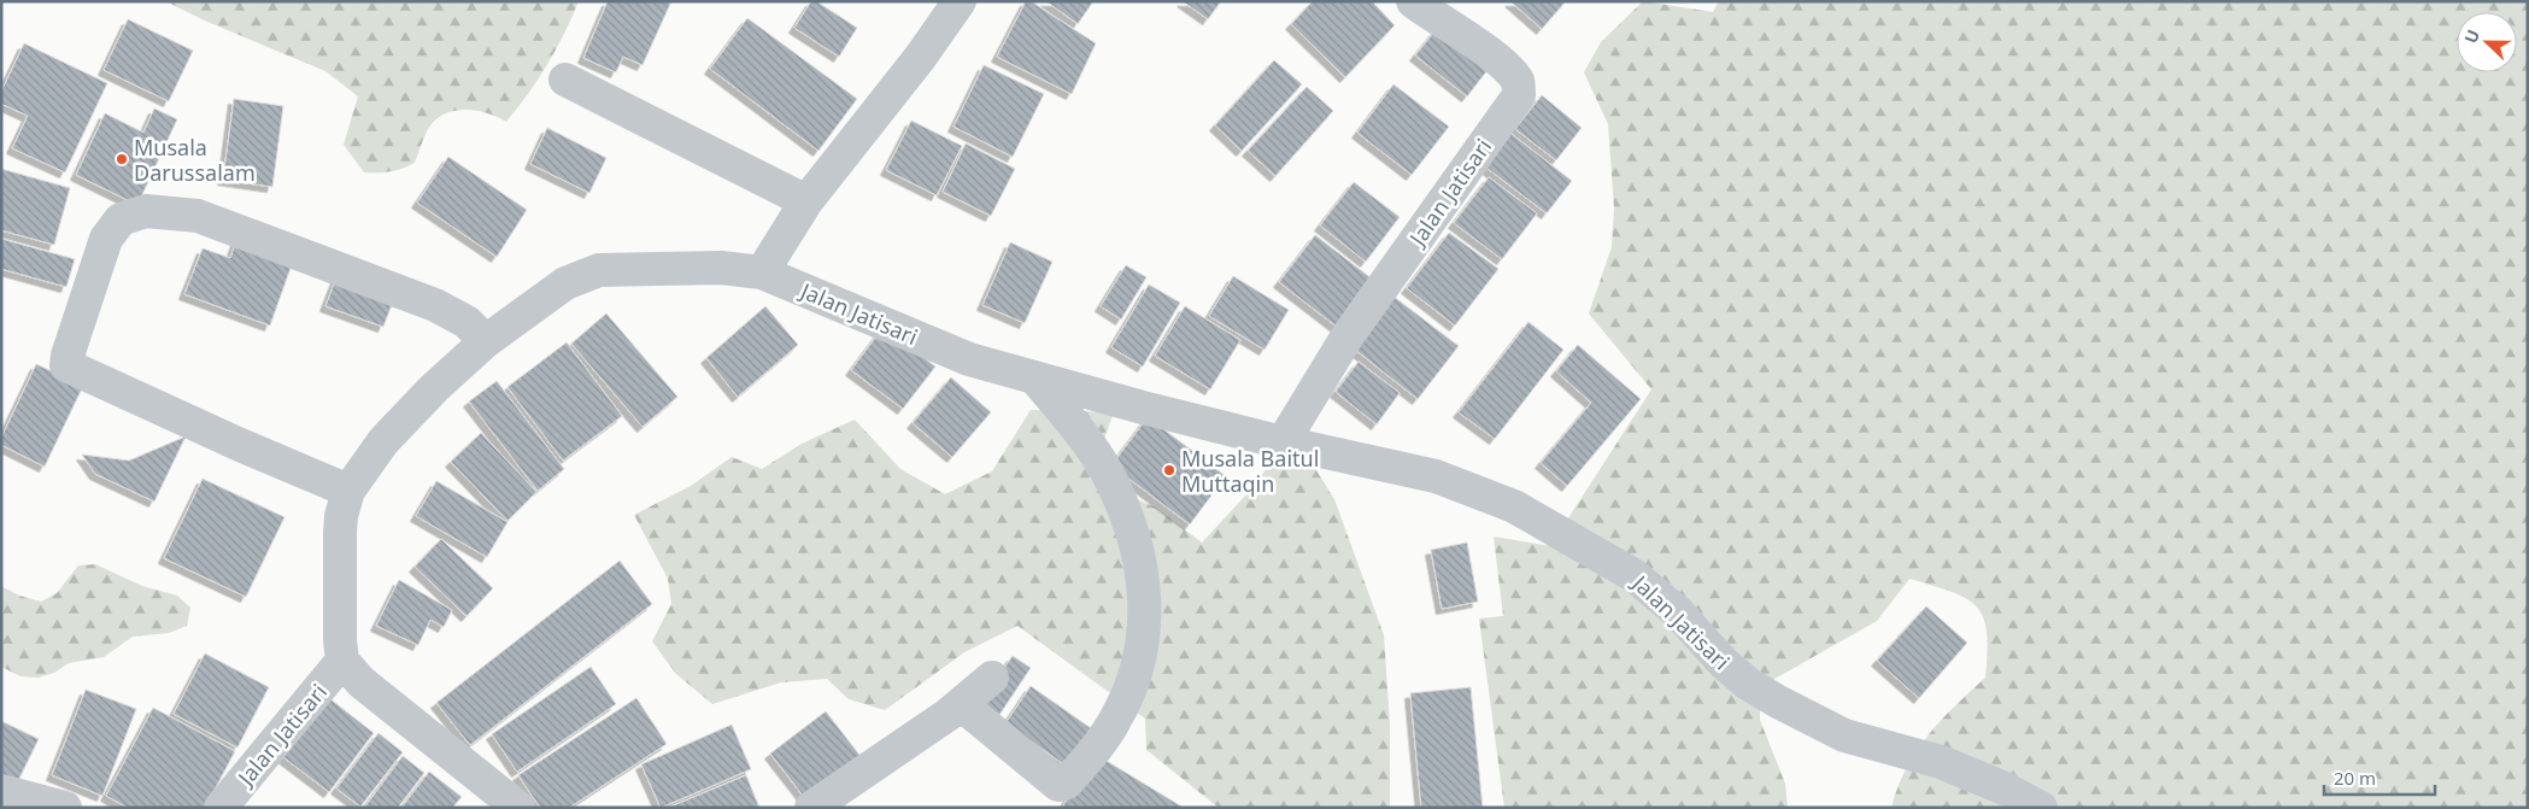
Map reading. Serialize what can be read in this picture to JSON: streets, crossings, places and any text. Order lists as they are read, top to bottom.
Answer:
{
  "streets": {
    "street": ["Jalan Jatisari"]
  },
  "places": ["Musala Darussalam", "Musala Baitul Muttaqin"],
  "scale_bar": "20 m",
  "north": "left"
}
